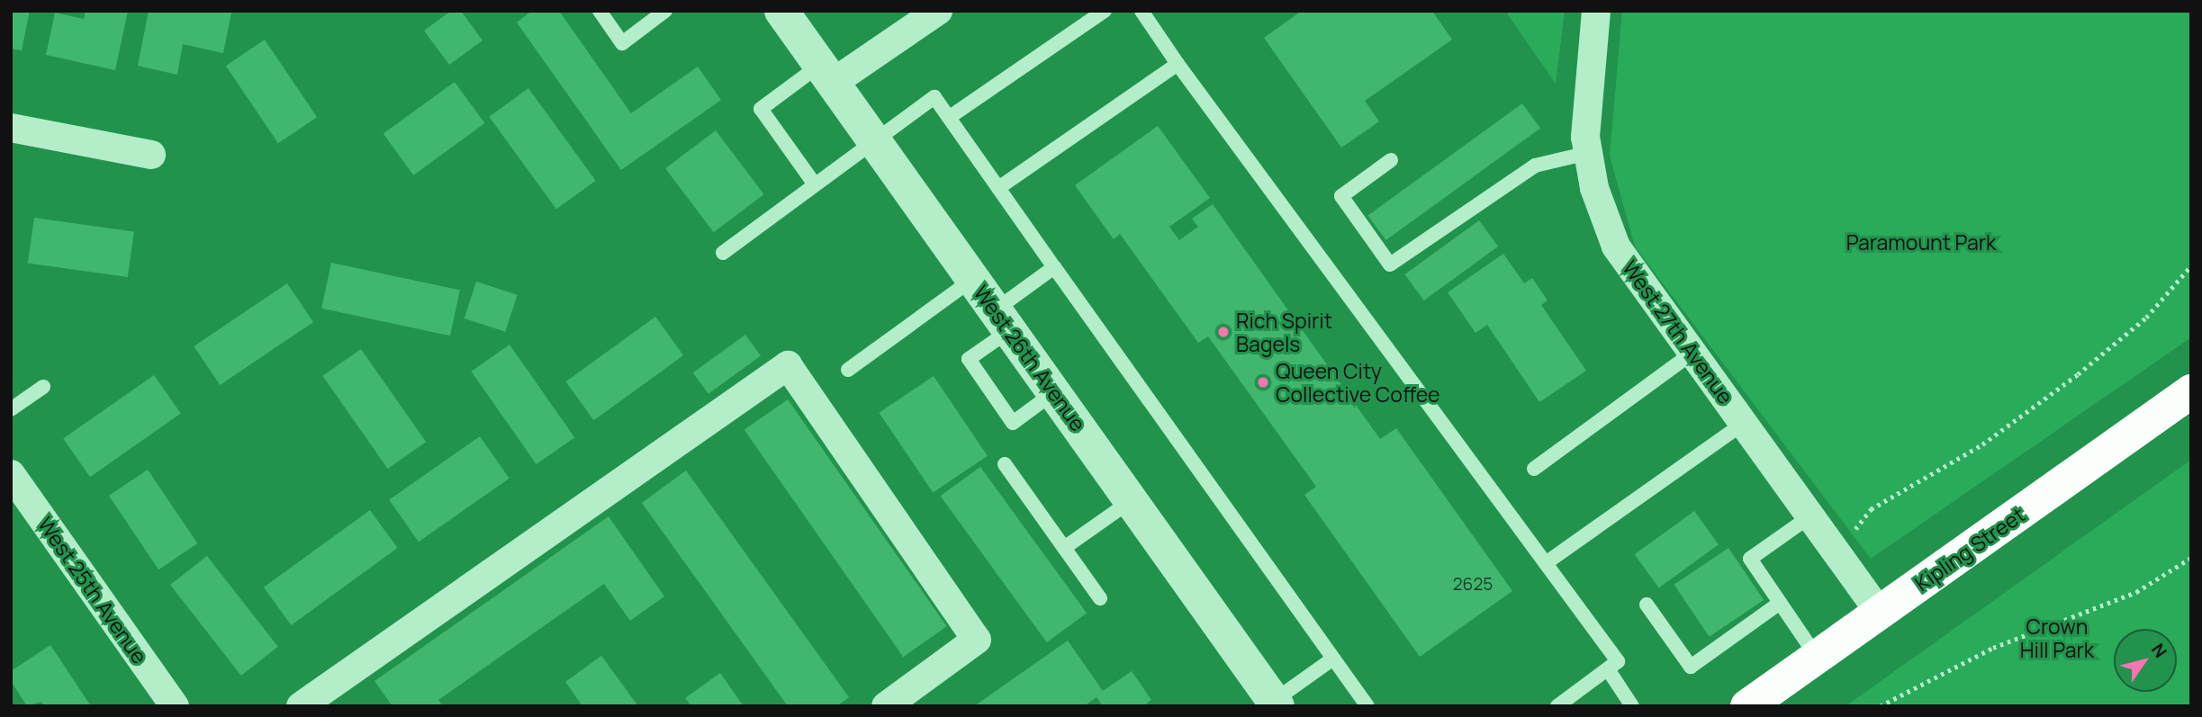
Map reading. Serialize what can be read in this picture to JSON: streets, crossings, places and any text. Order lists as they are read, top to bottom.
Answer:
{
  "streets": {
    "main road": ["Kipling Street"],
    "street": ["West 27th Avenue", "West 26th Avenue", "West 25th Avenue"]
  },
  "crossings": [
    ["West 27th Avenue", "Kipling Street"]
  ],
  "parks": ["Paramount Park", "Crown Hill Park"],
  "places": ["Rich Spirit Bagels", "Queen City Collective Coffee"],
  "house_numbers": ["2625"],
  "north": "top right"
}
